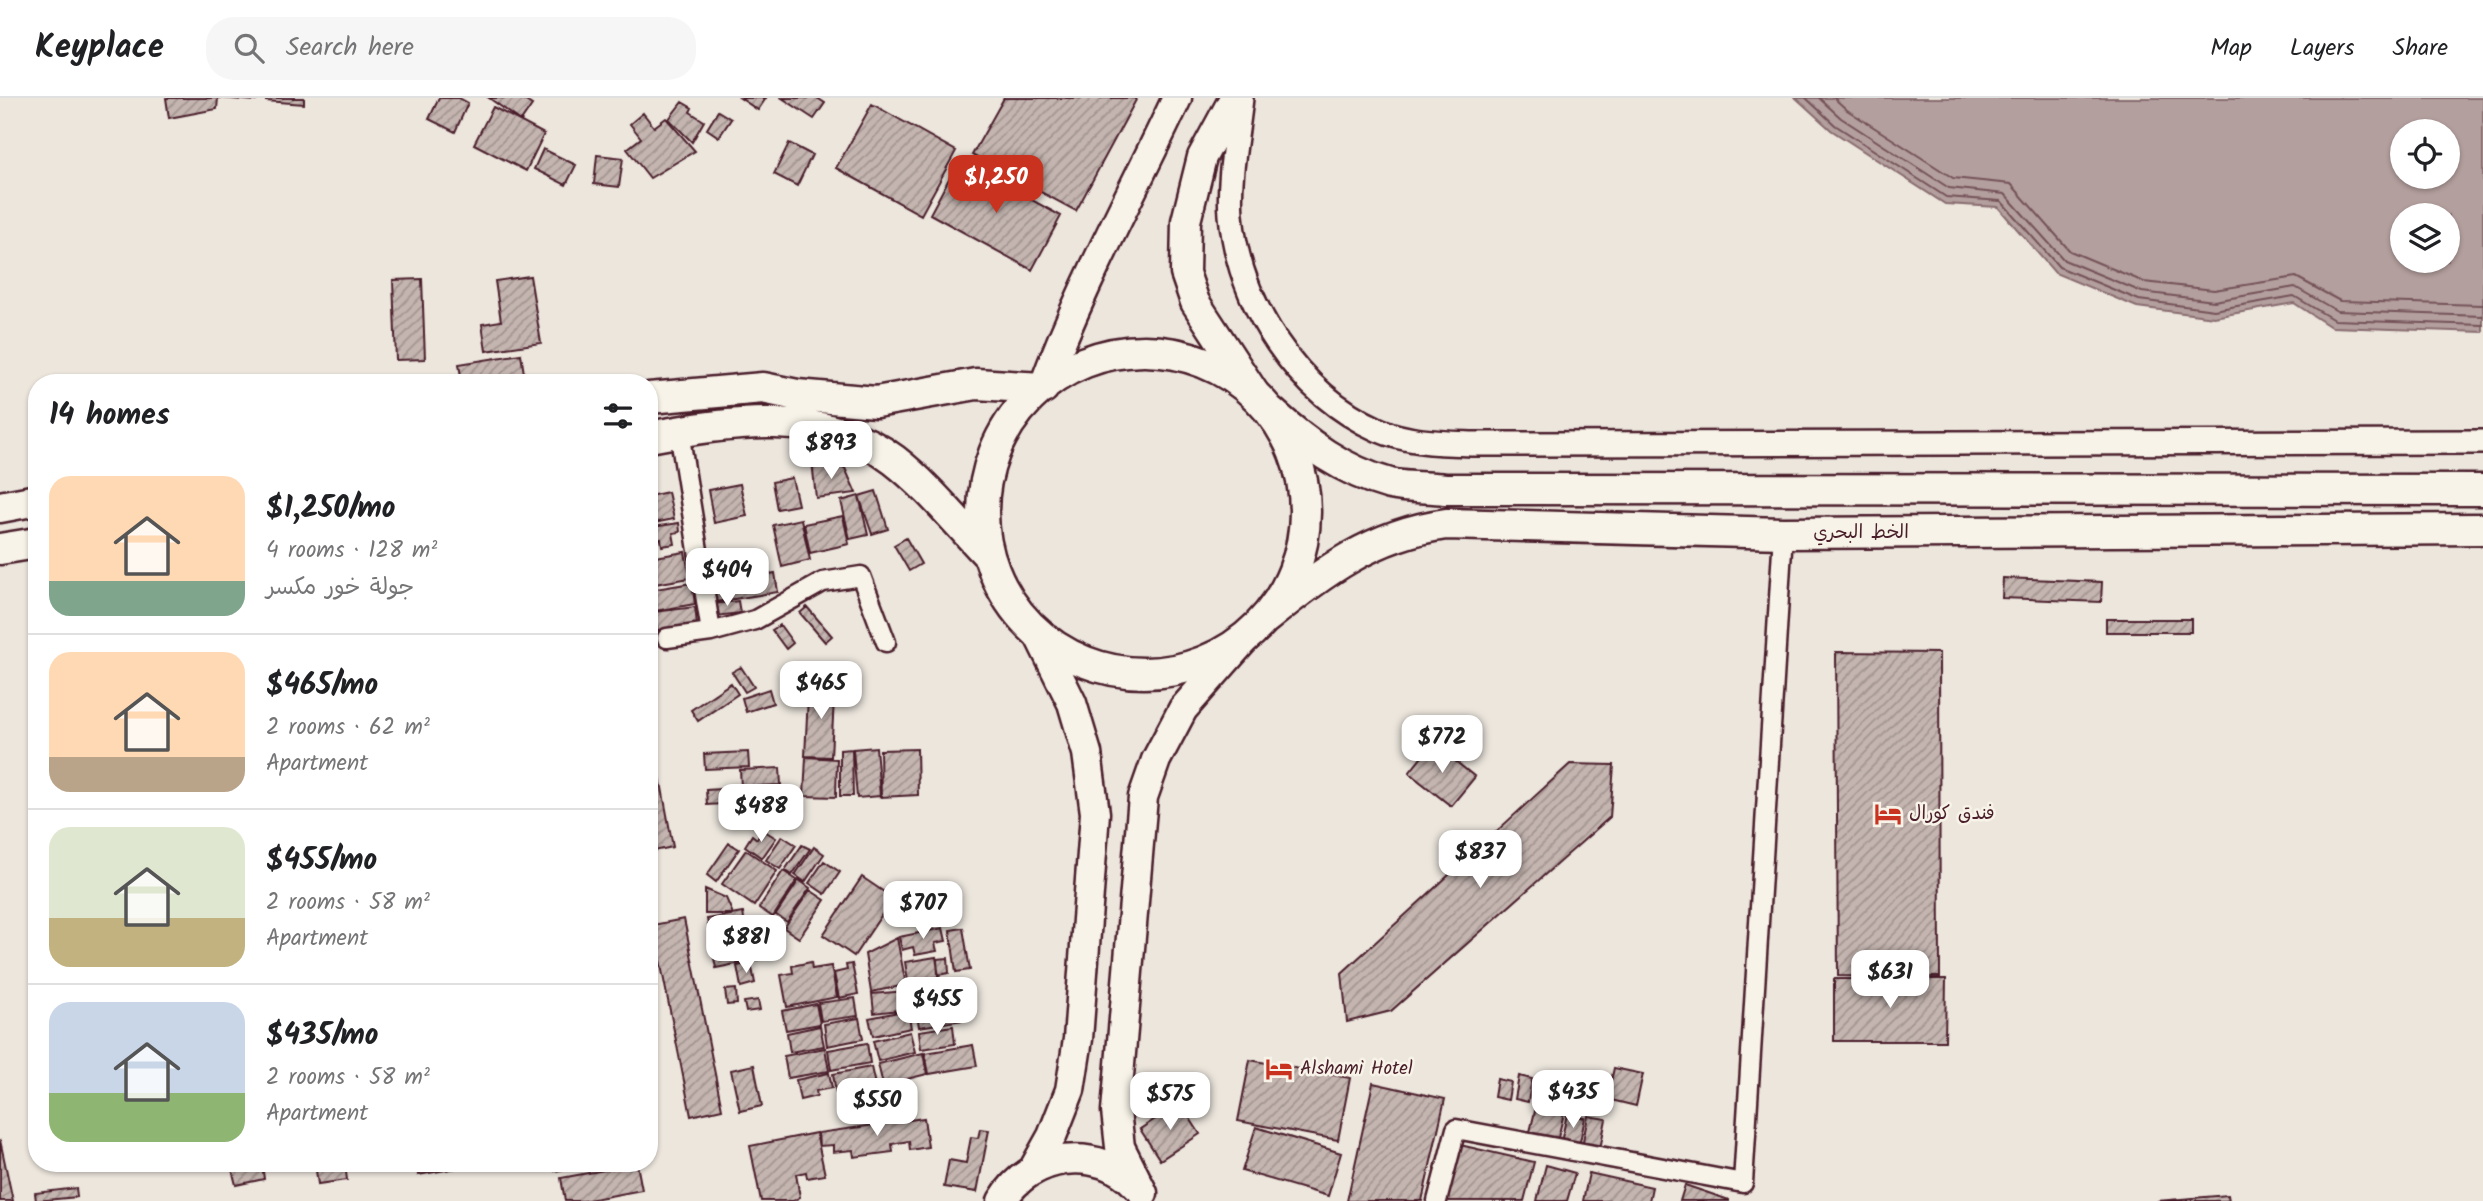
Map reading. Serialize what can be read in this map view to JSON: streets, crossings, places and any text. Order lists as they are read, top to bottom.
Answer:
{
  "streets": {
    "highway": ["الخط البحري"]
  },
  "places": {
    "hotel": ["فندق كورال", "Alshami Hotel"]
  },
  "page": {
    "header": "Keyplace",
    "search": "Search here",
    "nav": ["Map", "Layers", "Share"],
    "price": [
      "$1,250",
      "$893",
      "$404",
      "$465",
      "$772",
      "$488",
      "$837",
      "$707",
      "$881",
      "$631",
      "$455",
      "$435",
      "$575",
      "$550"
    ],
    "heading": "14 homes",
    "list": [
      {
        "name": "$1,250/mo",
        "note": "4 rooms · 128 m² · جولة خور مكسر"
      },
      {
        "name": "$465/mo",
        "note": "2 rooms · 62 m² · Apartment"
      },
      {
        "name": "$455/mo",
        "note": "2 rooms · 58 m² · Apartment"
      },
      {
        "name": "$435/mo",
        "note": "2 rooms · 58 m² · Apartment"
      }
    ]
  }
}
